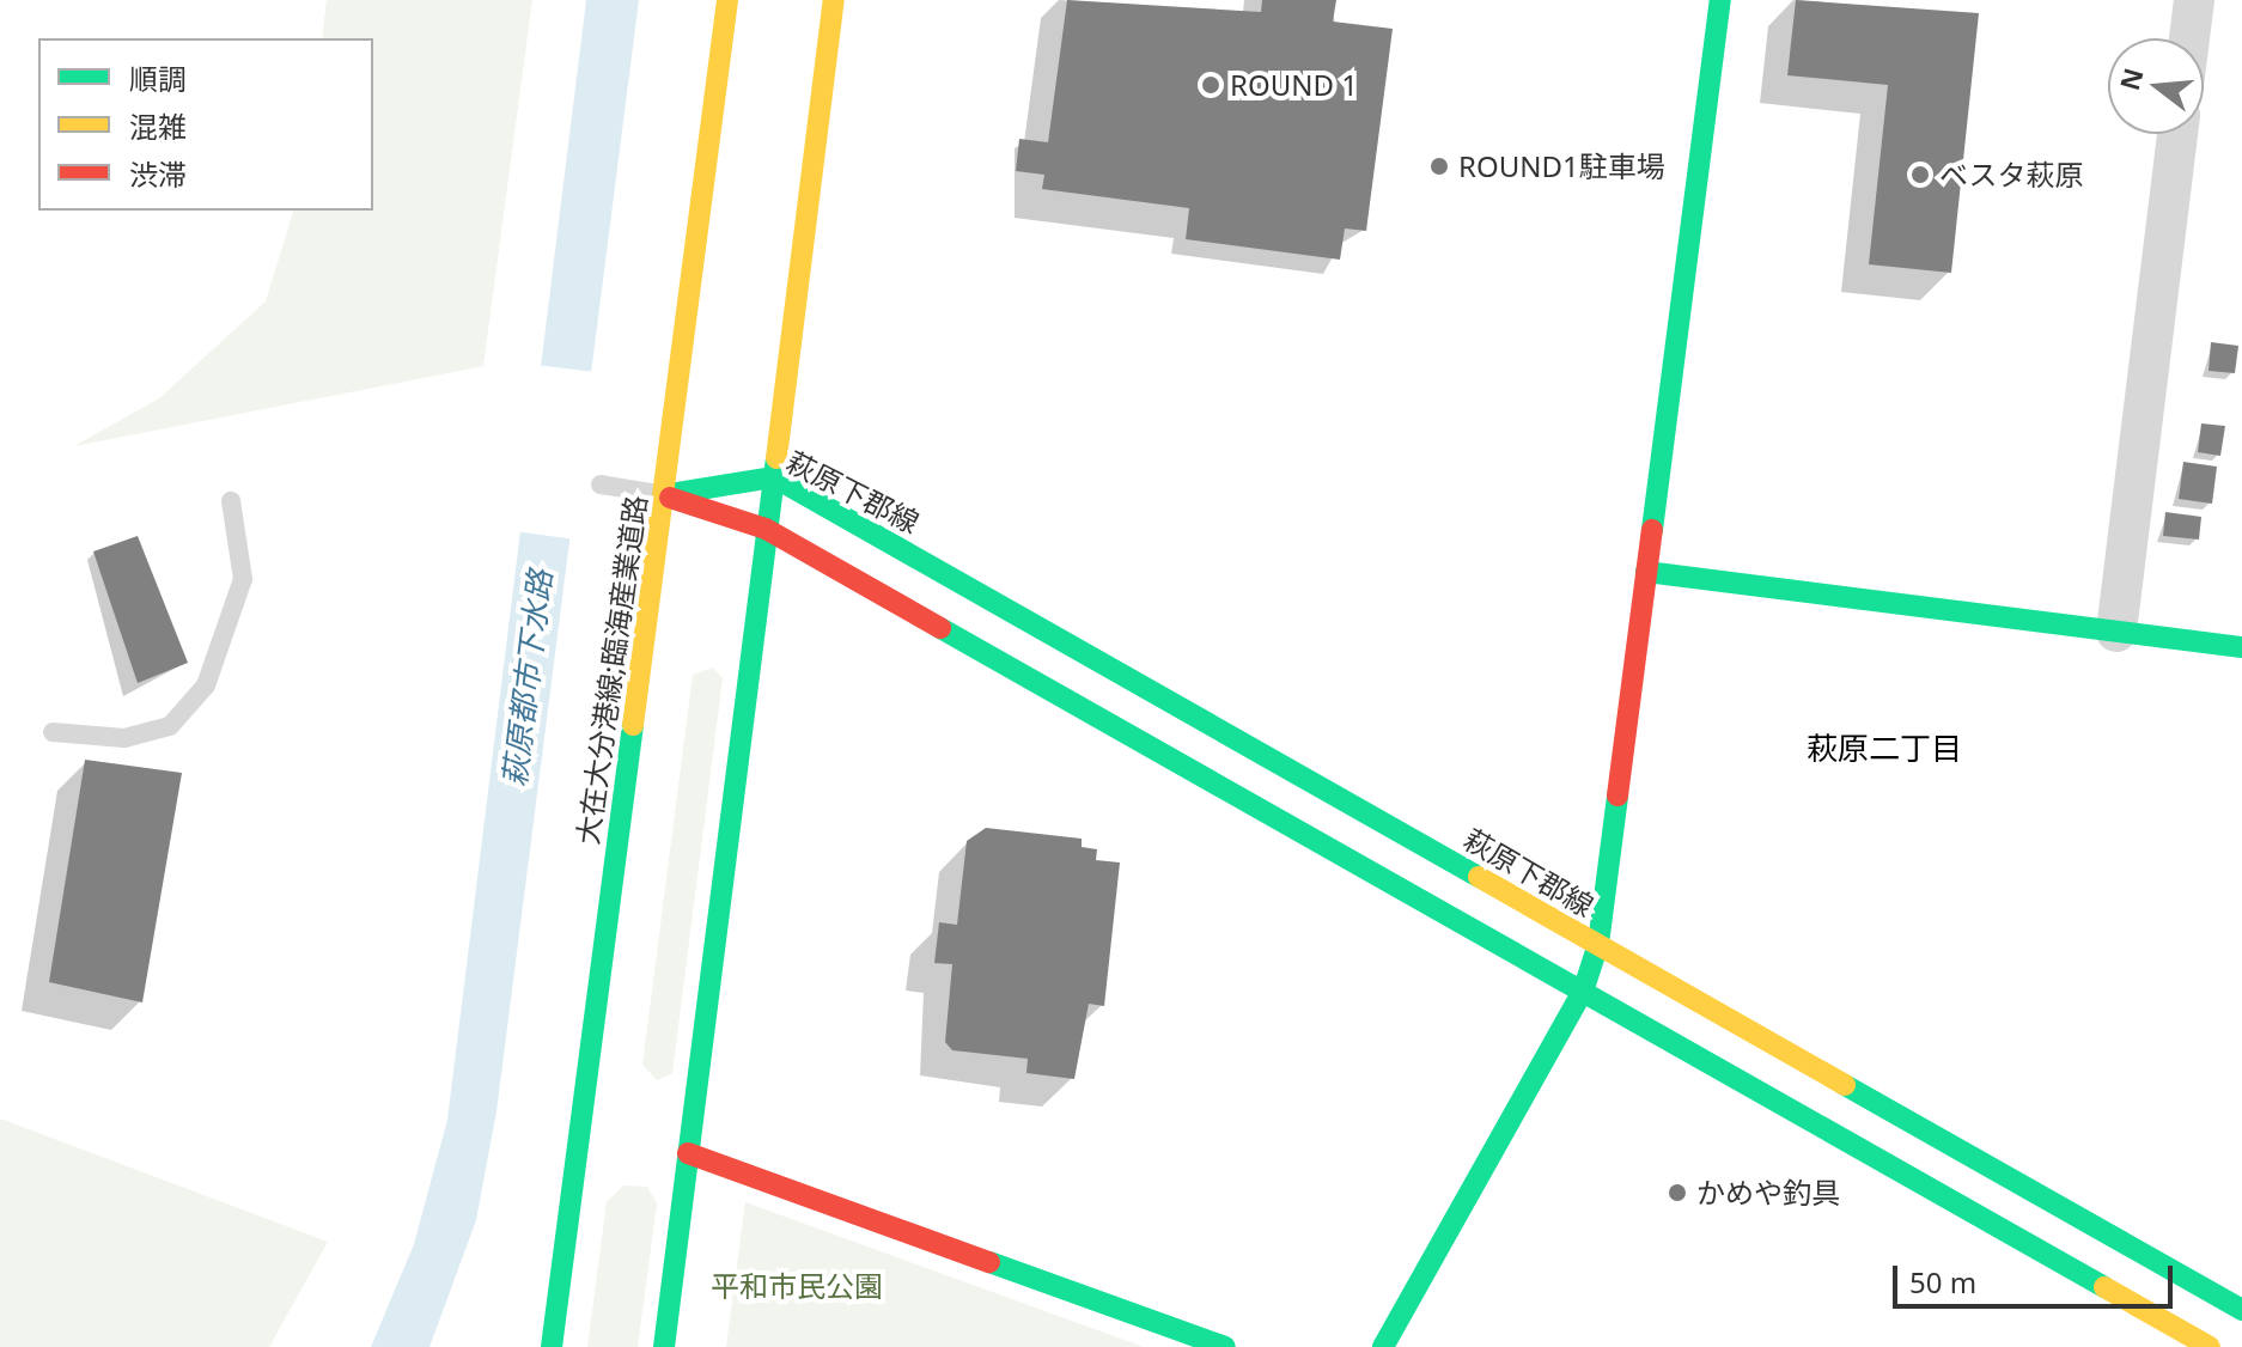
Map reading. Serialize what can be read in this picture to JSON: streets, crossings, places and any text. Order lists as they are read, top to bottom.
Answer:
{
  "streets": {
    "main road": ["萩原下郡線", "大在大分港線;臨海産業道路"]
  },
  "crossings": [
    ["萩原下郡線", "大在大分港線;臨海産業道路"]
  ],
  "districts": ["萩原二丁目"],
  "water": ["萩原都市下水路"],
  "parks": ["平和市民公園"],
  "places": [
    "ROUND 1",
    "ROUND1駐車場",
    "ベスタ萩原",
    "かめや釣具"
  ],
  "legend": ["順調", "混雑", "渋滞"],
  "scale_bar": "50 m",
  "north": "left"
}
